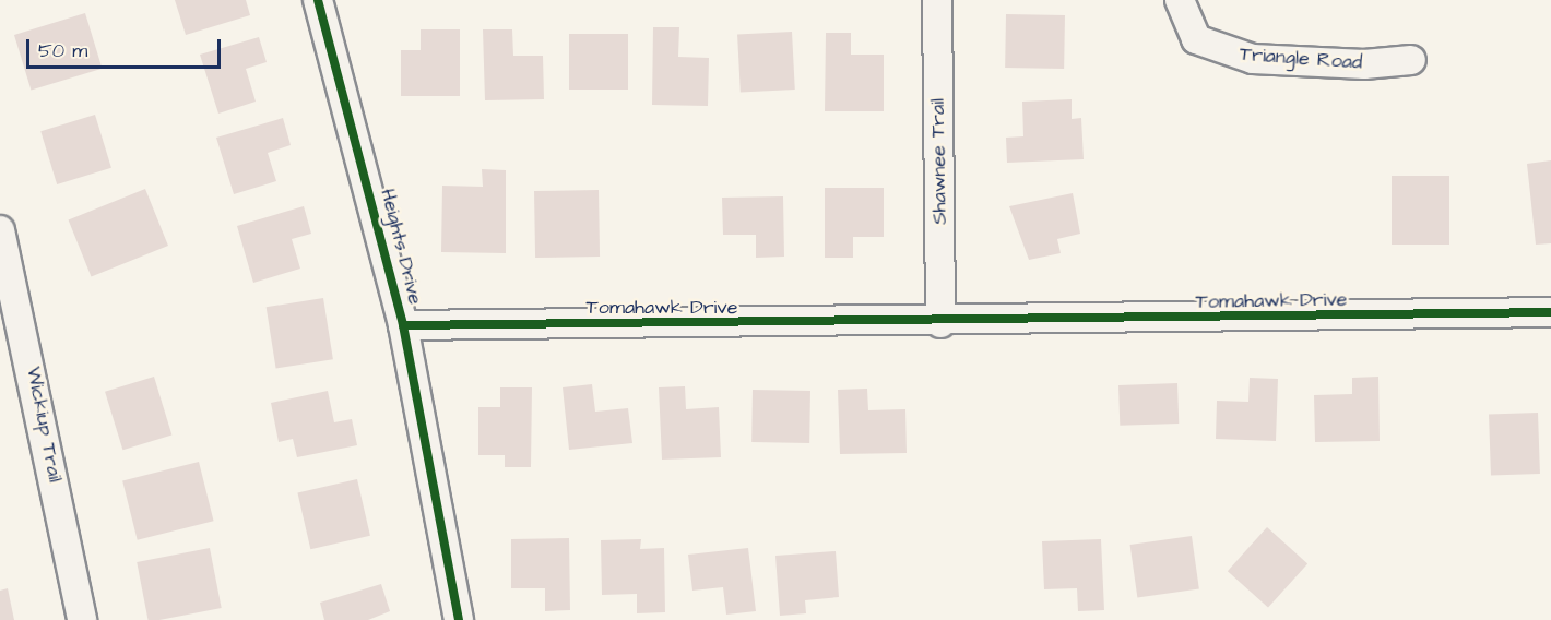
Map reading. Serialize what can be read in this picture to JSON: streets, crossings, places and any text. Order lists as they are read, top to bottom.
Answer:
{
  "streets": {
    "street": [
      "Triangle Road",
      "Shawnee Trail",
      "Heights Drive",
      "Tomahawk Drive",
      "Wickiup Trail"
    ]
  },
  "crossings": [
    ["Shawnee Trail", "Tomahawk Drive"],
    ["Heights Drive", "Tomahawk Drive"]
  ],
  "scale_bar": "50 m"
}
